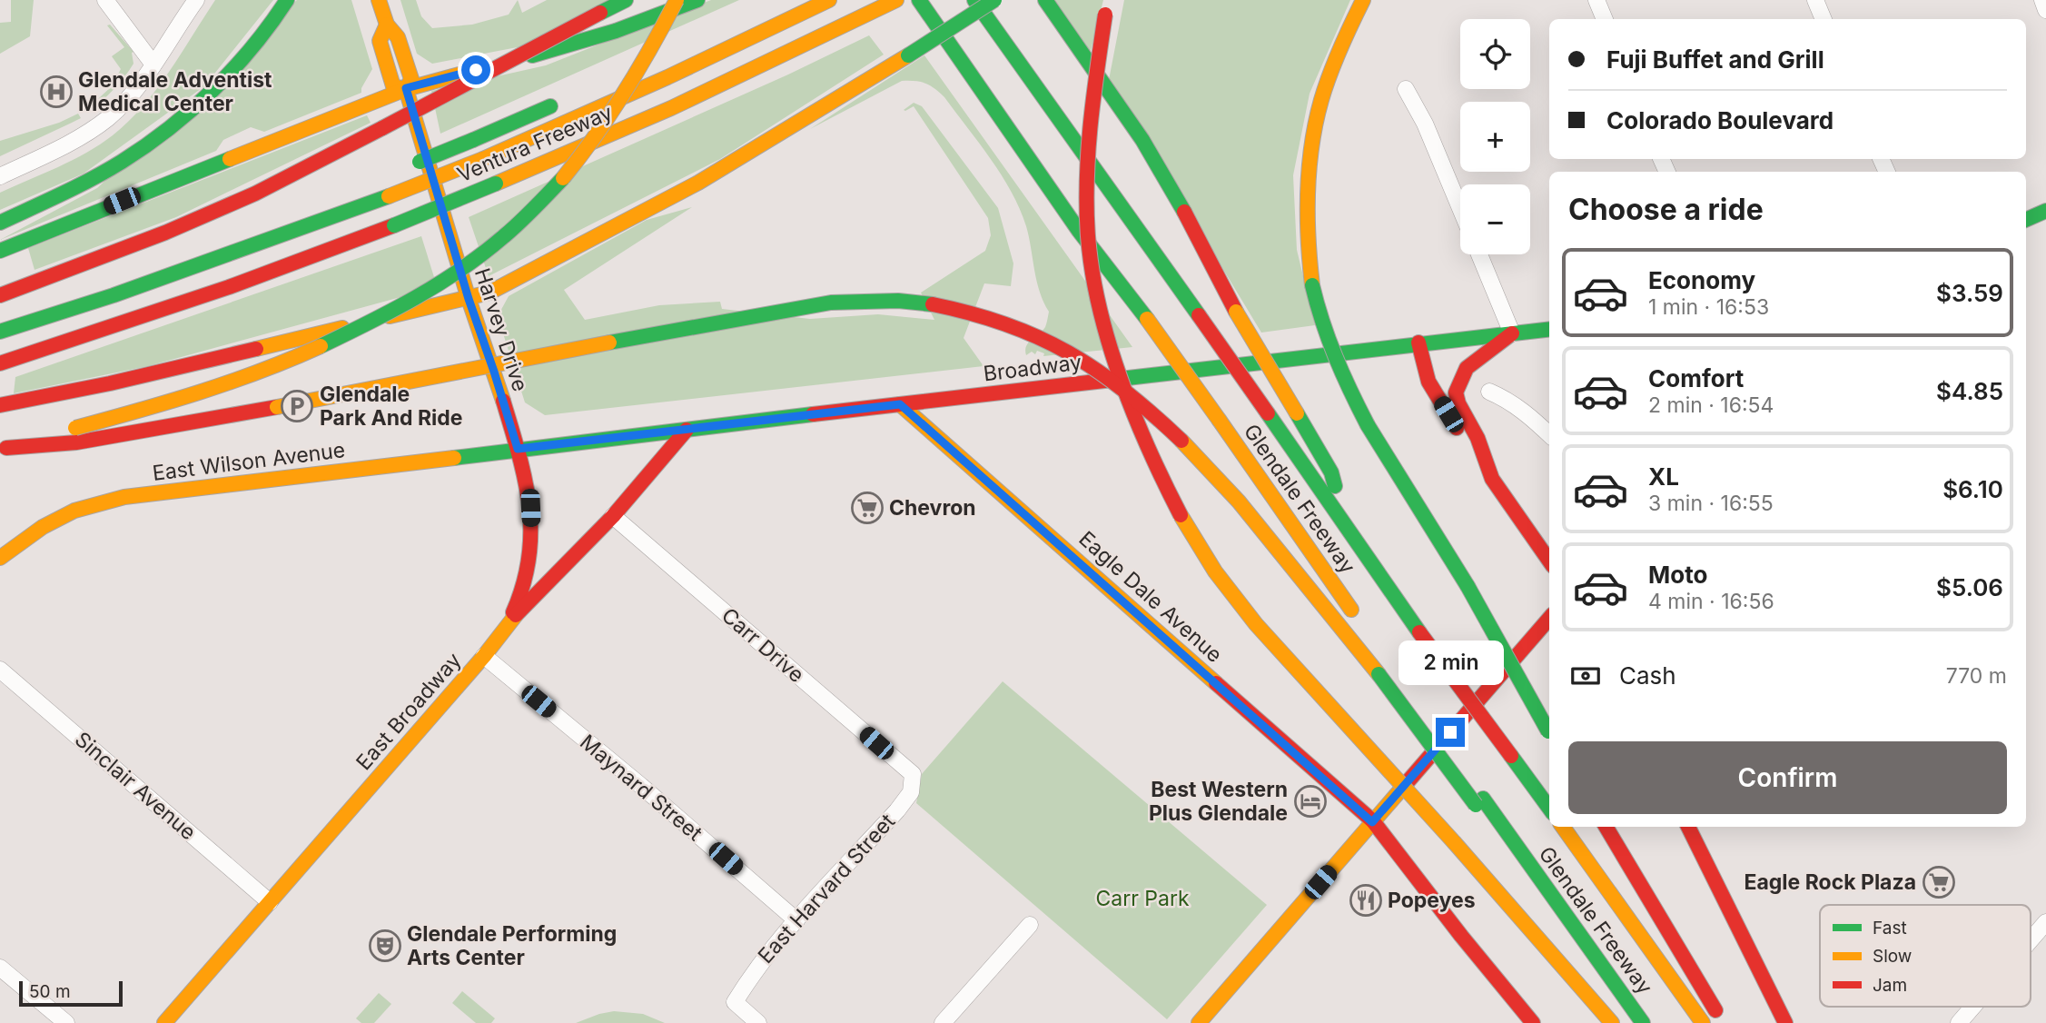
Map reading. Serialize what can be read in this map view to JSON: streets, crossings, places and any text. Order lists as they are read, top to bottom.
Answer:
{
  "streets": {
    "main road": [
      "Ventura Freeway",
      "Harvey Drive",
      "Broadway",
      "East Wilson Avenue",
      "Glendale Freeway",
      "Eagle Dale Avenue",
      "East Broadway"
    ],
    "street": [
      "Carr Drive",
      "Sinclair Avenue",
      "Maynard Street",
      "East Harvard Street"
    ]
  },
  "crossings": [
    ["Harvey Drive", "Broadway"],
    ["Harvey Drive", "East Wilson Avenue"],
    ["Harvey Drive", "East Broadway"],
    ["Broadway", "East Wilson Avenue"],
    ["Broadway", "Eagle Dale Avenue"],
    ["Broadway", "East Broadway"],
    ["Carr Drive", "East Broadway"],
    ["Carr Drive", "East Harvard Street"],
    ["East Broadway", "Sinclair Avenue"],
    ["East Broadway", "Maynard Street"],
    ["Maynard Street", "East Harvard Street"]
  ],
  "parks": ["Carr Park"],
  "places": {
    "hospital": ["Glendale Adventist Medical Center"],
    "parking": ["Glendale Park And Ride"],
    "supermarket": ["Chevron", "Eagle Rock Plaza"],
    "hotel": ["Best Western Plus Glendale"],
    "restaurant": ["Popeyes"],
    "theatre": ["Glendale Performing Arts Center"]
  },
  "legend": ["Fast", "Slow", "Jam"],
  "scale_bar": "50 m",
  "page": {
    "map_buttons": ["+", "−"],
    "banner": ["Fuji Buffet and Grill", "Colorado Boulevard"],
    "heading": "Choose a ride",
    "list": [
      {
        "name": "Economy",
        "note": "1 min · 16:53",
        "value": "$3.59"
      },
      {
        "name": "Comfort",
        "note": "2 min · 16:54",
        "value": "$4.85"
      },
      {
        "name": "XL",
        "note": "3 min · 16:55",
        "value": "$6.10"
      },
      {
        "name": "Moto",
        "note": "4 min · 16:56",
        "value": "$5.06"
      }
    ],
    "bubble": "2 min",
    "pay": ["Cash", "770 m"],
    "buttons": "Confirm",
    "scale": "50 m"
  }
}
